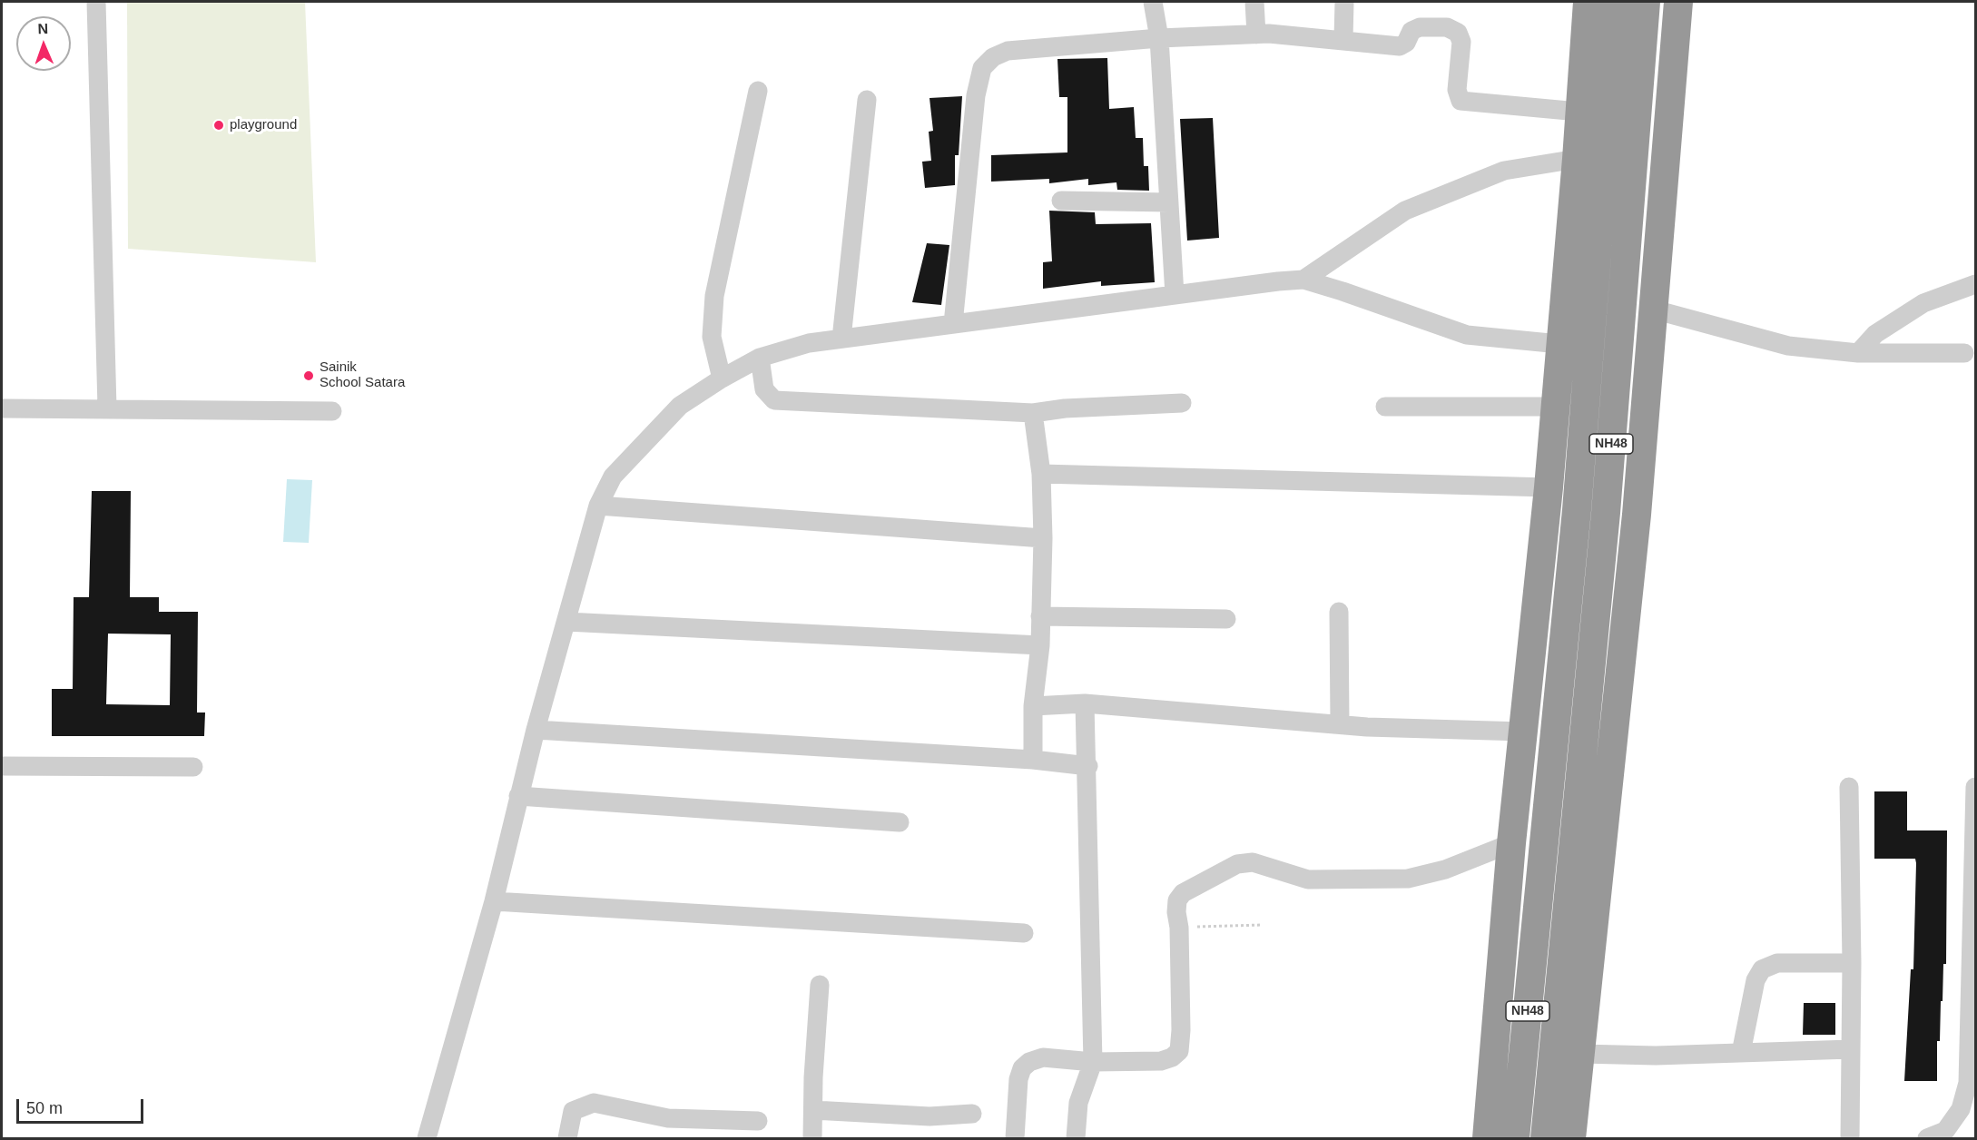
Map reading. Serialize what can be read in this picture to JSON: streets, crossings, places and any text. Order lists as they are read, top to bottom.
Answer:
{
  "streets": {
    "highway": ["NH48"]
  },
  "places": ["playground", "Sainik School Satara"],
  "scale_bar": "50 m",
  "north": "top"
}
